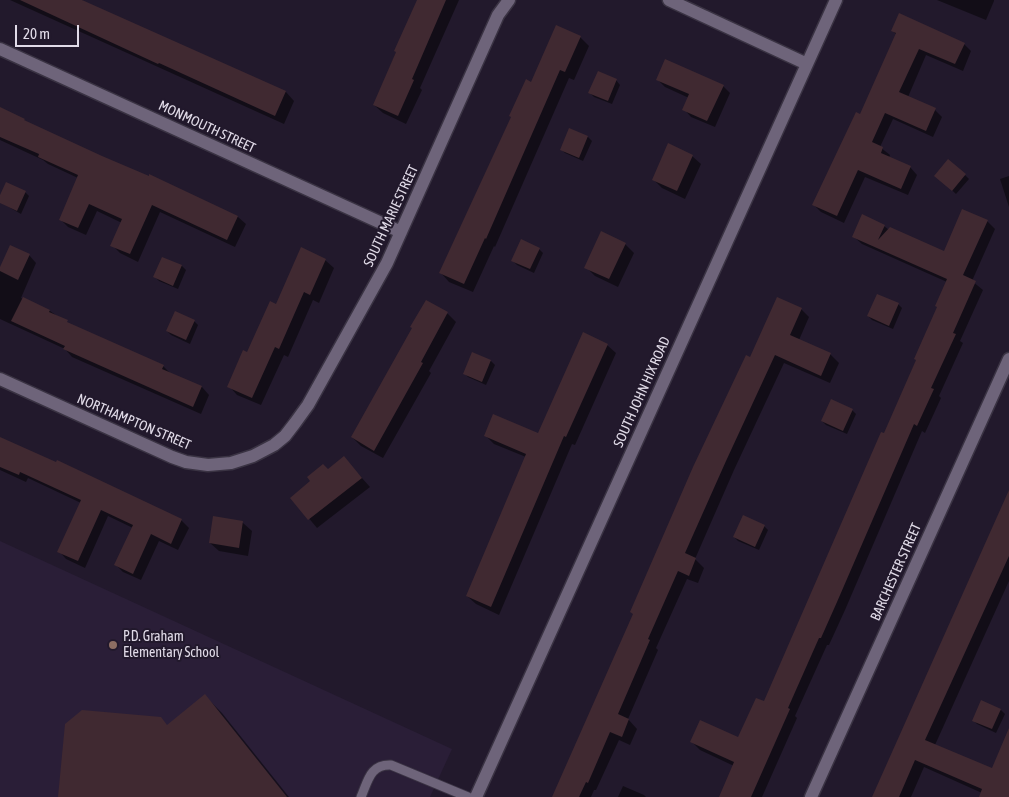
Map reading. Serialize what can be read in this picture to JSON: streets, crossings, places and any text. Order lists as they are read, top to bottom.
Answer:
{
  "streets": {
    "street": [
      "MONMOUTH STREET",
      "SOUTH MARIE STREET",
      "SOUTH JOHN HIX ROAD",
      "NORTHAMPTON STREET",
      "BARCHESTER STREET"
    ]
  },
  "crossings": [
    ["MONMOUTH STREET", "SOUTH MARIE STREET"],
    ["SOUTH MARIE STREET", "NORTHAMPTON STREET"]
  ],
  "places": ["P.D. Graham Elementary School"],
  "scale_bar": "20 m"
}
